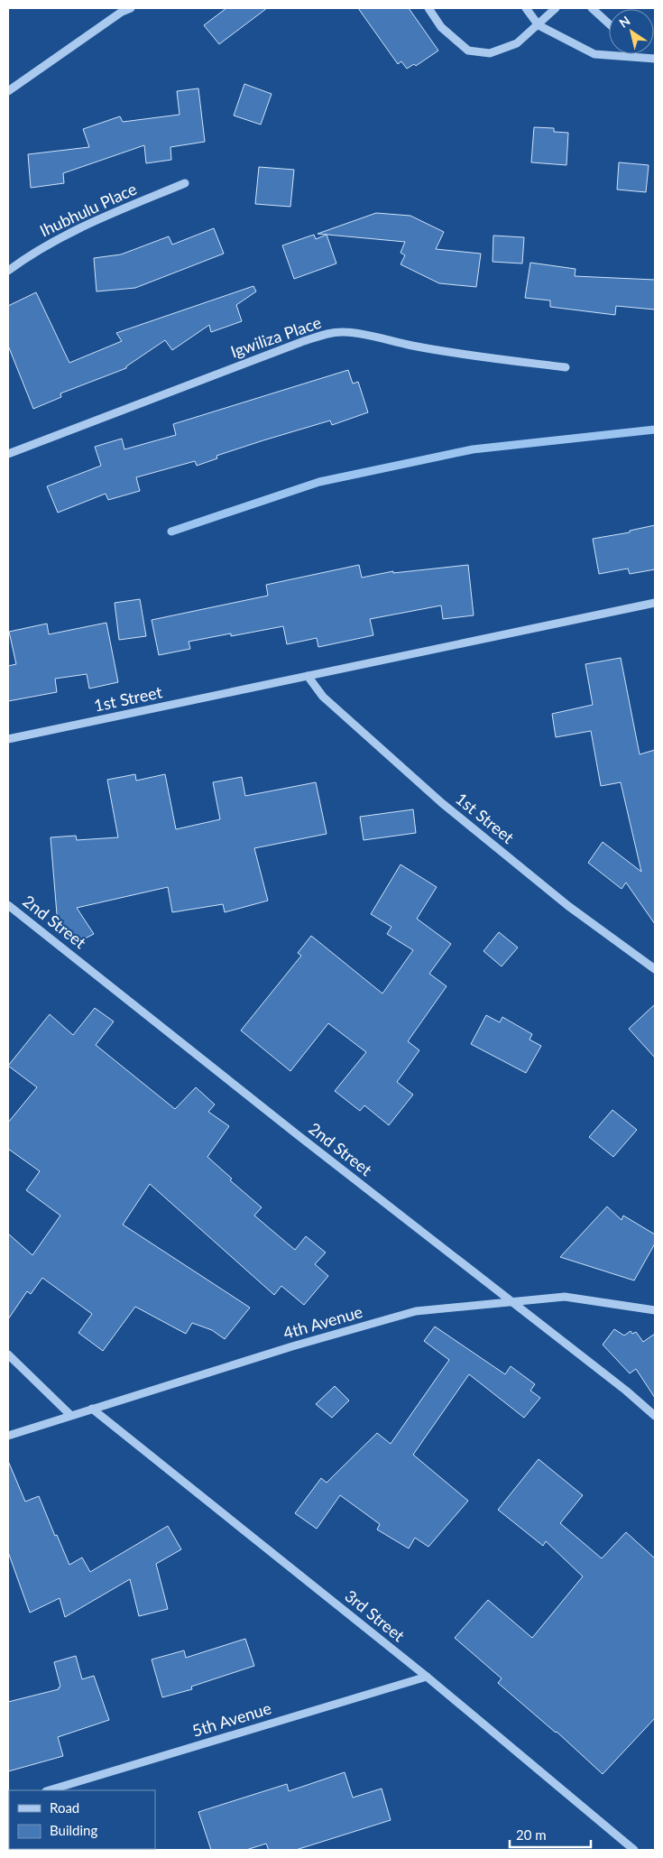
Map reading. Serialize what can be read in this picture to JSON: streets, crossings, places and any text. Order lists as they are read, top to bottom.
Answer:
{
  "streets": {
    "street": [
      "Ihubhulu Place",
      "Igwiliza Place",
      "1st Street",
      "2nd Street",
      "4th Avenue",
      "3rd Street",
      "5th Avenue"
    ]
  },
  "crossings": [
    ["2nd Street", "4th Avenue"],
    ["4th Avenue", "3rd Street"],
    ["3rd Street", "5th Avenue"]
  ],
  "legend": ["Road", "Building"],
  "scale_bar": "20 m",
  "north": "top left"
}
